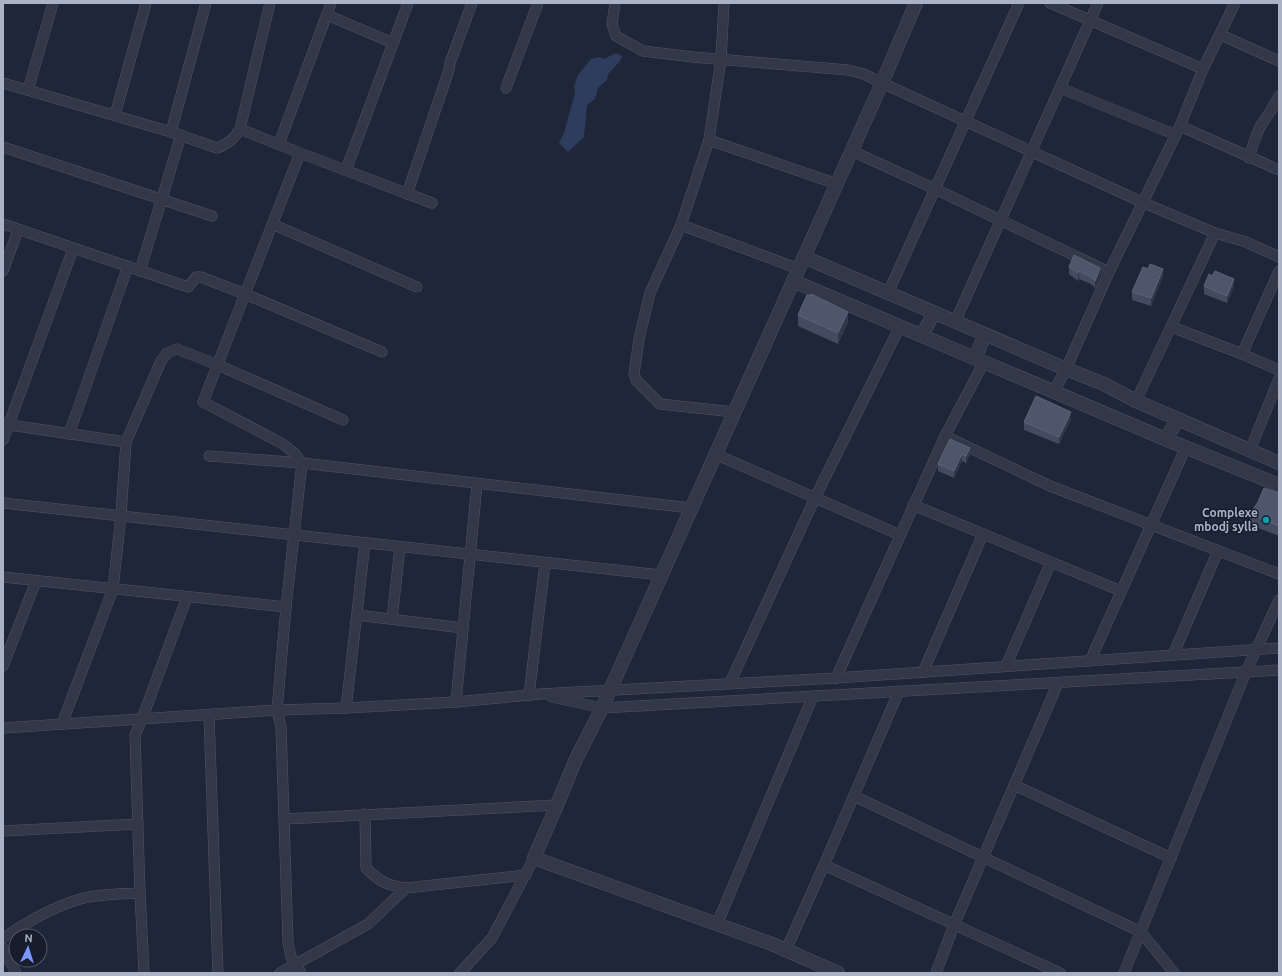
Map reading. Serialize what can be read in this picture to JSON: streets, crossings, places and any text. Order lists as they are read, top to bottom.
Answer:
{
  "places": ["Complexe mbodj sylla"],
  "north": "top"
}
